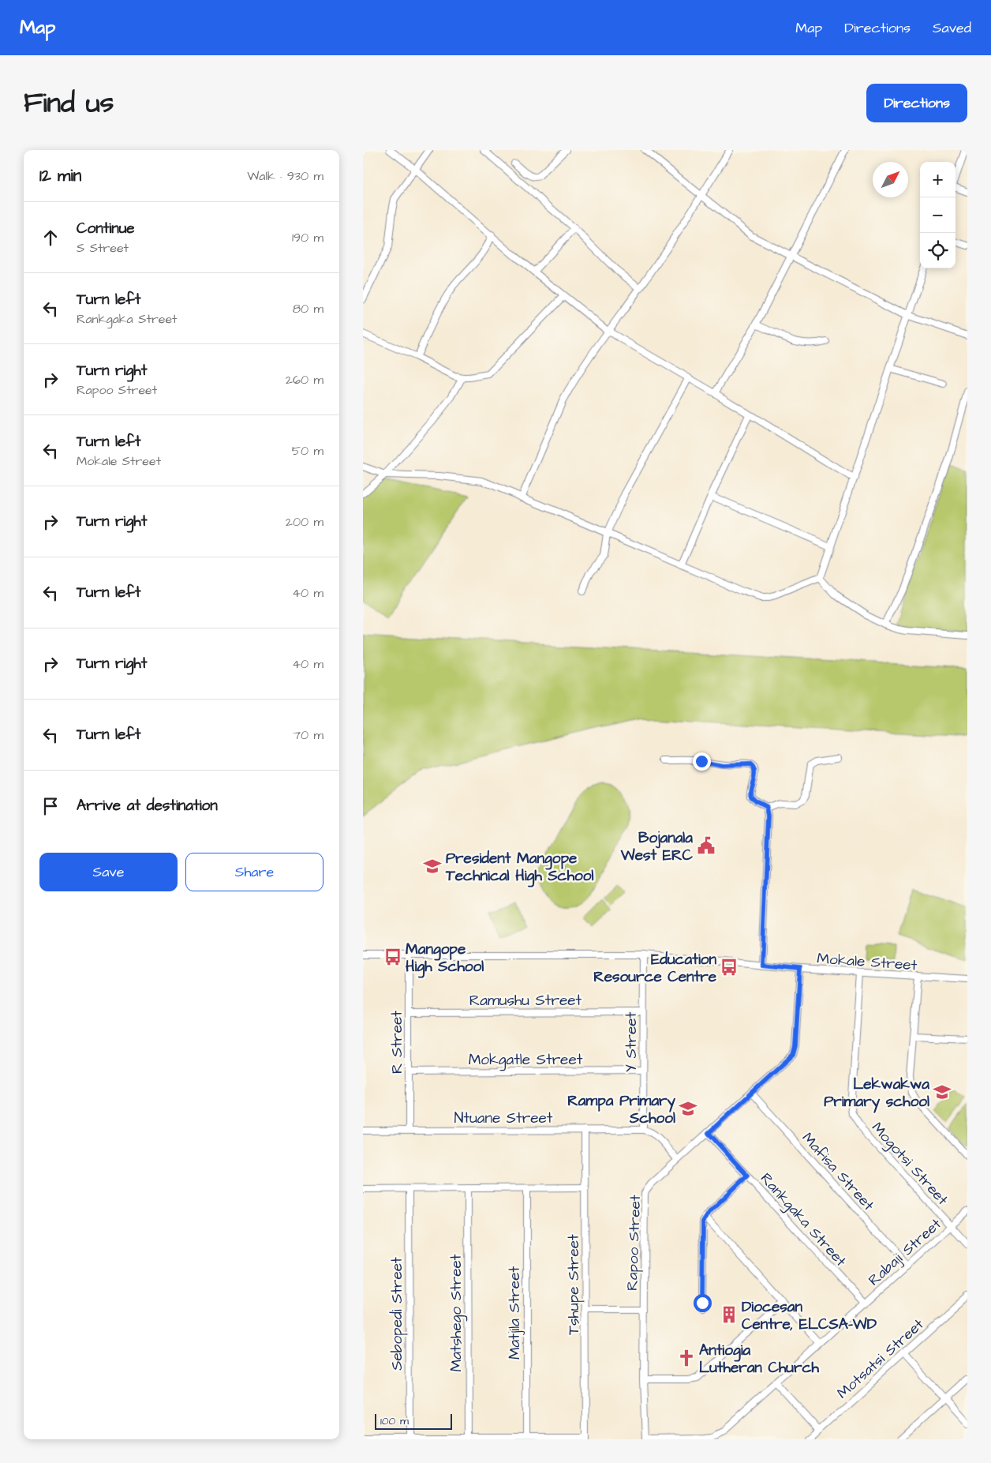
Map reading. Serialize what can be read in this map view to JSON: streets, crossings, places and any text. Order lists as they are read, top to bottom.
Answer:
{
  "streets": {
    "street": [
      "Mokale Street",
      "Ramushu Street",
      "R Street",
      "Y Street",
      "Mokgatle Street",
      "Ntuane Street",
      "Mogotsi Street",
      "Mafisa Street",
      "Rankgaka Street",
      "Rapoo Street",
      "Rabaji Street",
      "Tshupe Street",
      "Matshego Street",
      "Matjila Street",
      "Sebopedi Street",
      "Motsatsi Street"
    ]
  },
  "crossings": [
    ["Mokale Street", "R Street"],
    ["Mokale Street", "Y Street"],
    ["Mokale Street", "Mogotsi Street"],
    ["Mokale Street", "Rapoo Street"],
    ["Ramushu Street", "R Street"],
    ["Ramushu Street", "Y Street"],
    ["R Street", "Mokgatle Street"],
    ["R Street", "Ntuane Street"],
    ["Y Street", "Mokgatle Street"],
    ["Y Street", "Ntuane Street"],
    ["Ntuane Street", "Tshupe Street"],
    ["Mogotsi Street", "Rabaji Street"],
    ["Mafisa Street", "Rapoo Street"],
    ["Mafisa Street", "Rabaji Street"],
    ["Rankgaka Street", "Rapoo Street"],
    ["Rankgaka Street", "Rabaji Street"],
    ["Rapoo Street", "Rabaji Street"]
  ],
  "places": {
    "public building": ["Bojanala West ERC"],
    "school or university": ["President Mangope Technical High School", "Lekwakwa Primary school", "Rampa Primary School"],
    "bus stop": ["Mangope High School", "Education Resource Centre"],
    "building": ["Diocesan Centre, ELCSA-WD"],
    "church": ["Antiogia Lutheran Church"]
  },
  "scale_bar": "100 m",
  "north": "top right",
  "page": {
    "header": "Map",
    "nav": ["Map", "Directions", "Saved"],
    "title": "Find us",
    "buttons": [
      "Directions",
      ["Save", "Share"]
    ],
    "heading": ["12 min", "Walk · 930 m"],
    "map_buttons": ["+", "−"],
    "list": [
      ["Continue", "S Street", "190 m"],
      ["Turn left", "Rankgaka Street", "80 m"],
      ["Turn right", "Rapoo Street", "260 m"],
      ["Turn left", "Mokale Street", "50 m"],
      ["Turn right", "200 m"],
      ["Turn left", "40 m"],
      ["Turn right", "40 m"],
      ["Turn left", "70 m"],
      "Arrive at destination"
    ],
    "scale": "100 m"
  }
}
